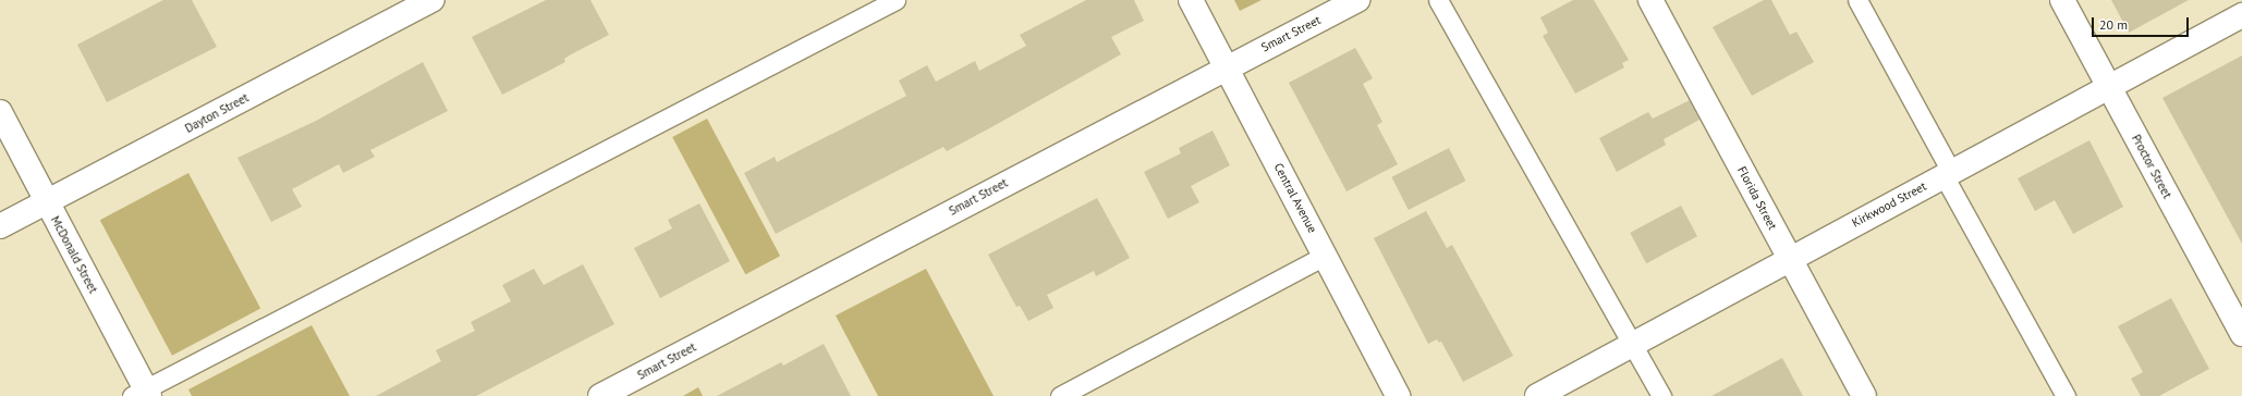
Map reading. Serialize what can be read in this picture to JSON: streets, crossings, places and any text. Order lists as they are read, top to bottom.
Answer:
{
  "streets": {
    "street": [
      "Smart Street",
      "Dayton Street",
      "Proctor Street",
      "Central Avenue",
      "Florida Street",
      "Kirkwood Street",
      "McDonald Street"
    ]
  },
  "crossings": [
    ["Smart Street", "Central Avenue"],
    ["Dayton Street", "McDonald Street"],
    ["Proctor Street", "Kirkwood Street"],
    ["Florida Street", "Kirkwood Street"]
  ],
  "scale_bar": "20 m"
}
